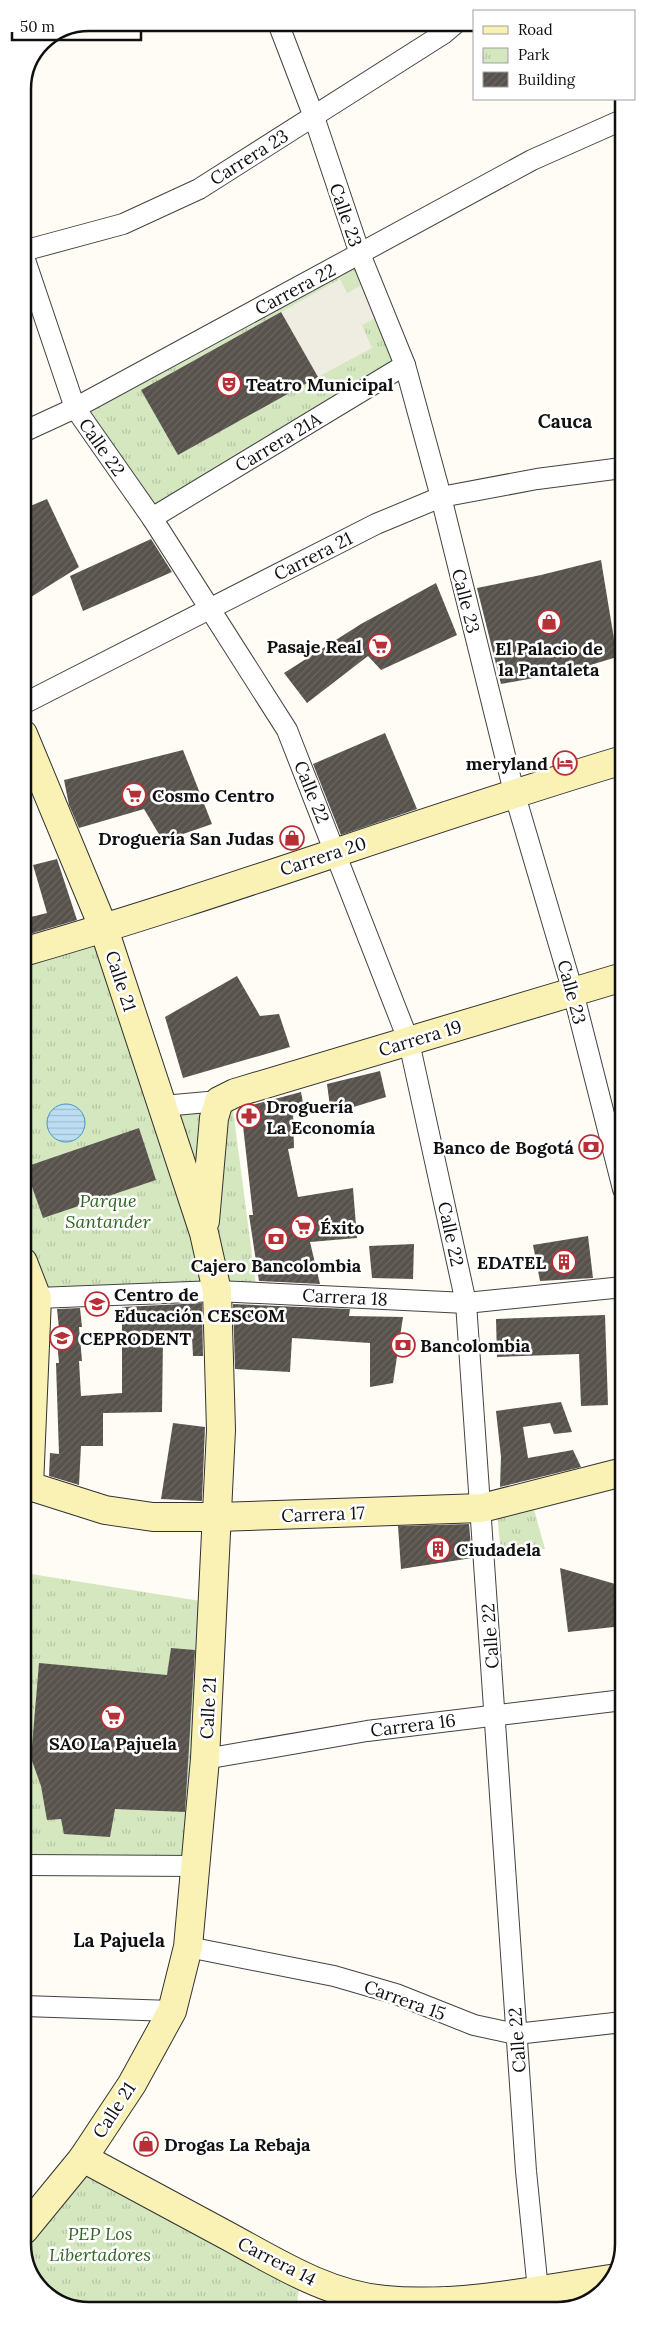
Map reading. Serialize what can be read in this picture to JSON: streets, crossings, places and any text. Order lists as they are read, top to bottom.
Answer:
{
  "streets": {
    "main road": [
      "Carrera 20",
      "Calle 21",
      "Carrera 19",
      "Carrera 17",
      "Carrera 14"
    ],
    "street": [
      "Carrera 23",
      "Calle 23",
      "Carrera 22",
      "Carrera 21A",
      "Calle 22",
      "Carrera 21",
      "Carrera 18",
      "Carrera 16",
      "Carrera 15"
    ]
  },
  "crossings": [
    ["Carrera 23", "Calle 23"],
    ["Calle 23", "Carrera 22"],
    ["Calle 23", "Carrera 21A"],
    ["Calle 23", "Carrera 21"],
    ["Calle 23", "Carrera 20"],
    ["Calle 23", "Carrera 19"],
    ["Carrera 22", "Calle 22"],
    ["Carrera 21A", "Calle 22"],
    ["Calle 22", "Carrera 21"],
    ["Calle 22", "Carrera 20"],
    ["Calle 22", "Carrera 19"],
    ["Calle 22", "Carrera 18"],
    ["Calle 22", "Carrera 17"],
    ["Calle 22", "Carrera 16"],
    ["Calle 22", "Carrera 15"],
    ["Calle 22", "Carrera 14"],
    ["Carrera 20", "Calle 21"],
    ["Calle 21", "Carrera 19"],
    ["Calle 21", "Carrera 18"],
    ["Calle 21", "Carrera 17"],
    ["Calle 21", "Carrera 16"],
    ["Calle 21", "Carrera 15"],
    ["Calle 21", "Carrera 14"]
  ],
  "districts": ["Cauca", "La Pajuela"],
  "parks": ["Parque Santander", "PEP Los Libertadores"],
  "places": {
    "theatre": ["Teatro Municipal"],
    "shop": ["El Palacio de la Pantaleta", "Droguería San Judas", "Drogas La Rebaja"],
    "supermarket": [
      "Pasaje Real",
      "Cosmo Centro",
      "Éxito",
      "SAO La Pajuela"
    ],
    "hotel": ["meryland"],
    "pharmacy": ["Droguería La Economía"],
    "bank": ["Banco de Bogotá", "Cajero Bancolombia", "Bancolombia"],
    "building": ["EDATEL", "Ciudadela"],
    "school or university": ["Centro de Educación CESCOM", "CEPRODENT"]
  },
  "legend": ["Road", "Park", "Building"],
  "scale_bar": "50 m"
}
